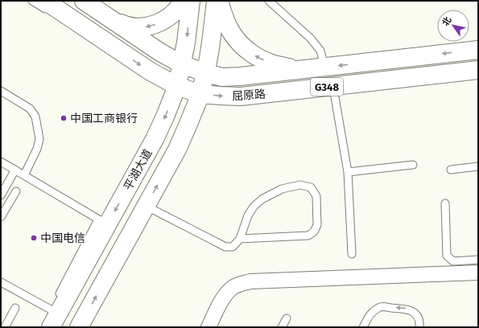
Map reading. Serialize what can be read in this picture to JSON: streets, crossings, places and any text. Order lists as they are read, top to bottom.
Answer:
{
  "streets": {
    "main road": ["G348", "屈原路", "平湖大道"]
  },
  "crossings": [
    ["屈原路", "平湖大道"]
  ],
  "places": ["中国工商银行", "中国电信"],
  "north": "top left"
}
